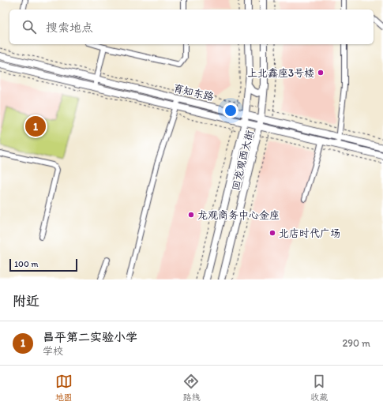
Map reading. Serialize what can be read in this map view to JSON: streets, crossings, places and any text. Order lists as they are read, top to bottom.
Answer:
{
  "streets": {
    "main road": ["育知东路", "回龙观西大街"]
  },
  "crossings": [
    ["育知东路", "回龙观西大街"]
  ],
  "places": ["上北鑫座3号楼", "龙观商务中心金座", "北店时代广场"],
  "scale_bar": "100 m",
  "page": {
    "search": "搜索地点",
    "pins": "1",
    "scale": "100 m",
    "heading": "附近",
    "list": [
      {
        "mark": "1",
        "name": "昌平第二实验小学",
        "note": "学校",
        "value": "290 m"
      }
    ],
    "nav": ["地图", "路线", "收藏"]
  }
}
